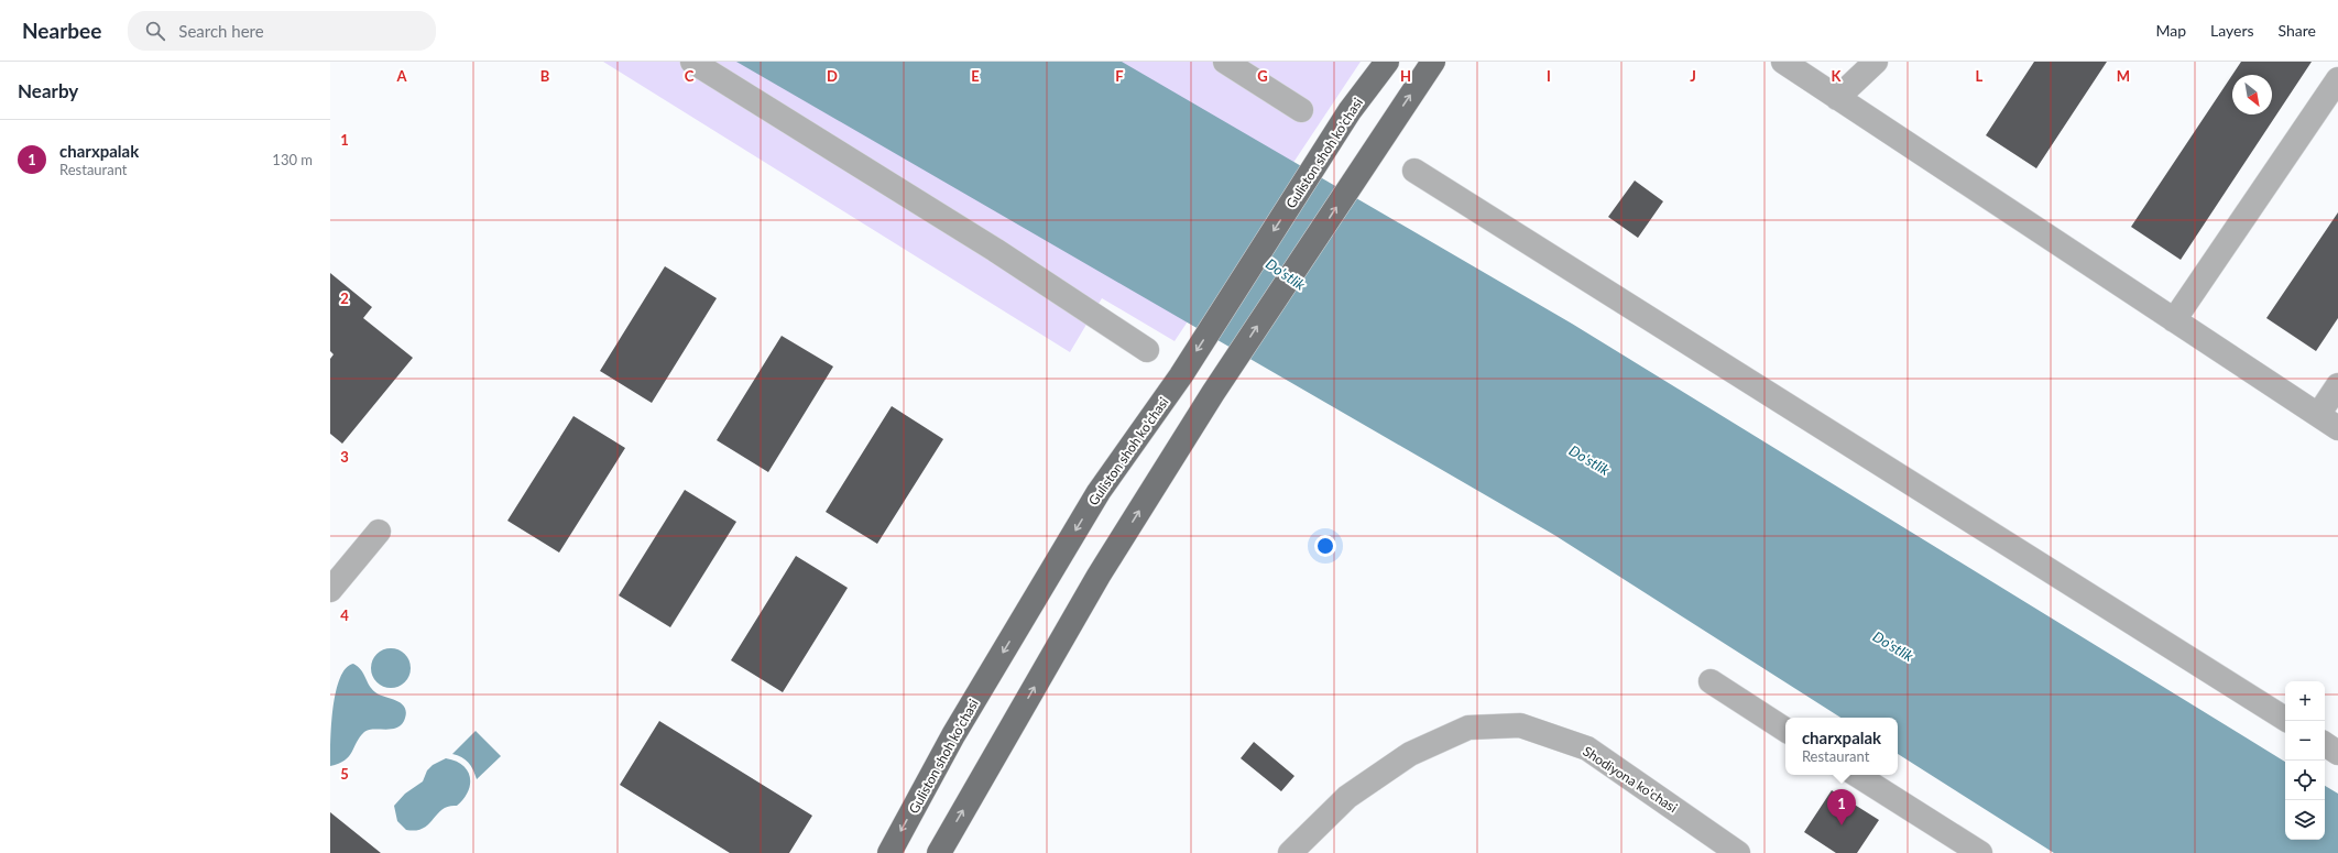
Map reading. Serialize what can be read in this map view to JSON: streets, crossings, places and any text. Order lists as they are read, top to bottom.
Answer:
{
  "streets": {
    "main road": ["Guliston shoh ko'chasi"],
    "street": ["Shodiyona ko'chasi"]
  },
  "water": ["Do'stlik"],
  "north": "bottom right",
  "page": {
    "header": "Nearbee",
    "search": "Search here",
    "nav": ["Map", "Layers", "Share"],
    "heading": "Nearby",
    "list": [
      {
        "mark": "1",
        "name": "charxpalak",
        "note": "Restaurant",
        "value": "130 m"
      }
    ],
    "map_buttons": ["+", "−"],
    "popup": ["charxpalak", "Restaurant"],
    "pins": "1"
  },
  "grid": {
    "columns": [
      "A",
      "B",
      "C",
      "D",
      "E",
      "F",
      "G",
      "H",
      "I",
      "J",
      "K",
      "L",
      "M"
    ],
    "rows": [
      "1",
      "2",
      "3",
      "4",
      "5"
    ]
  }
}
